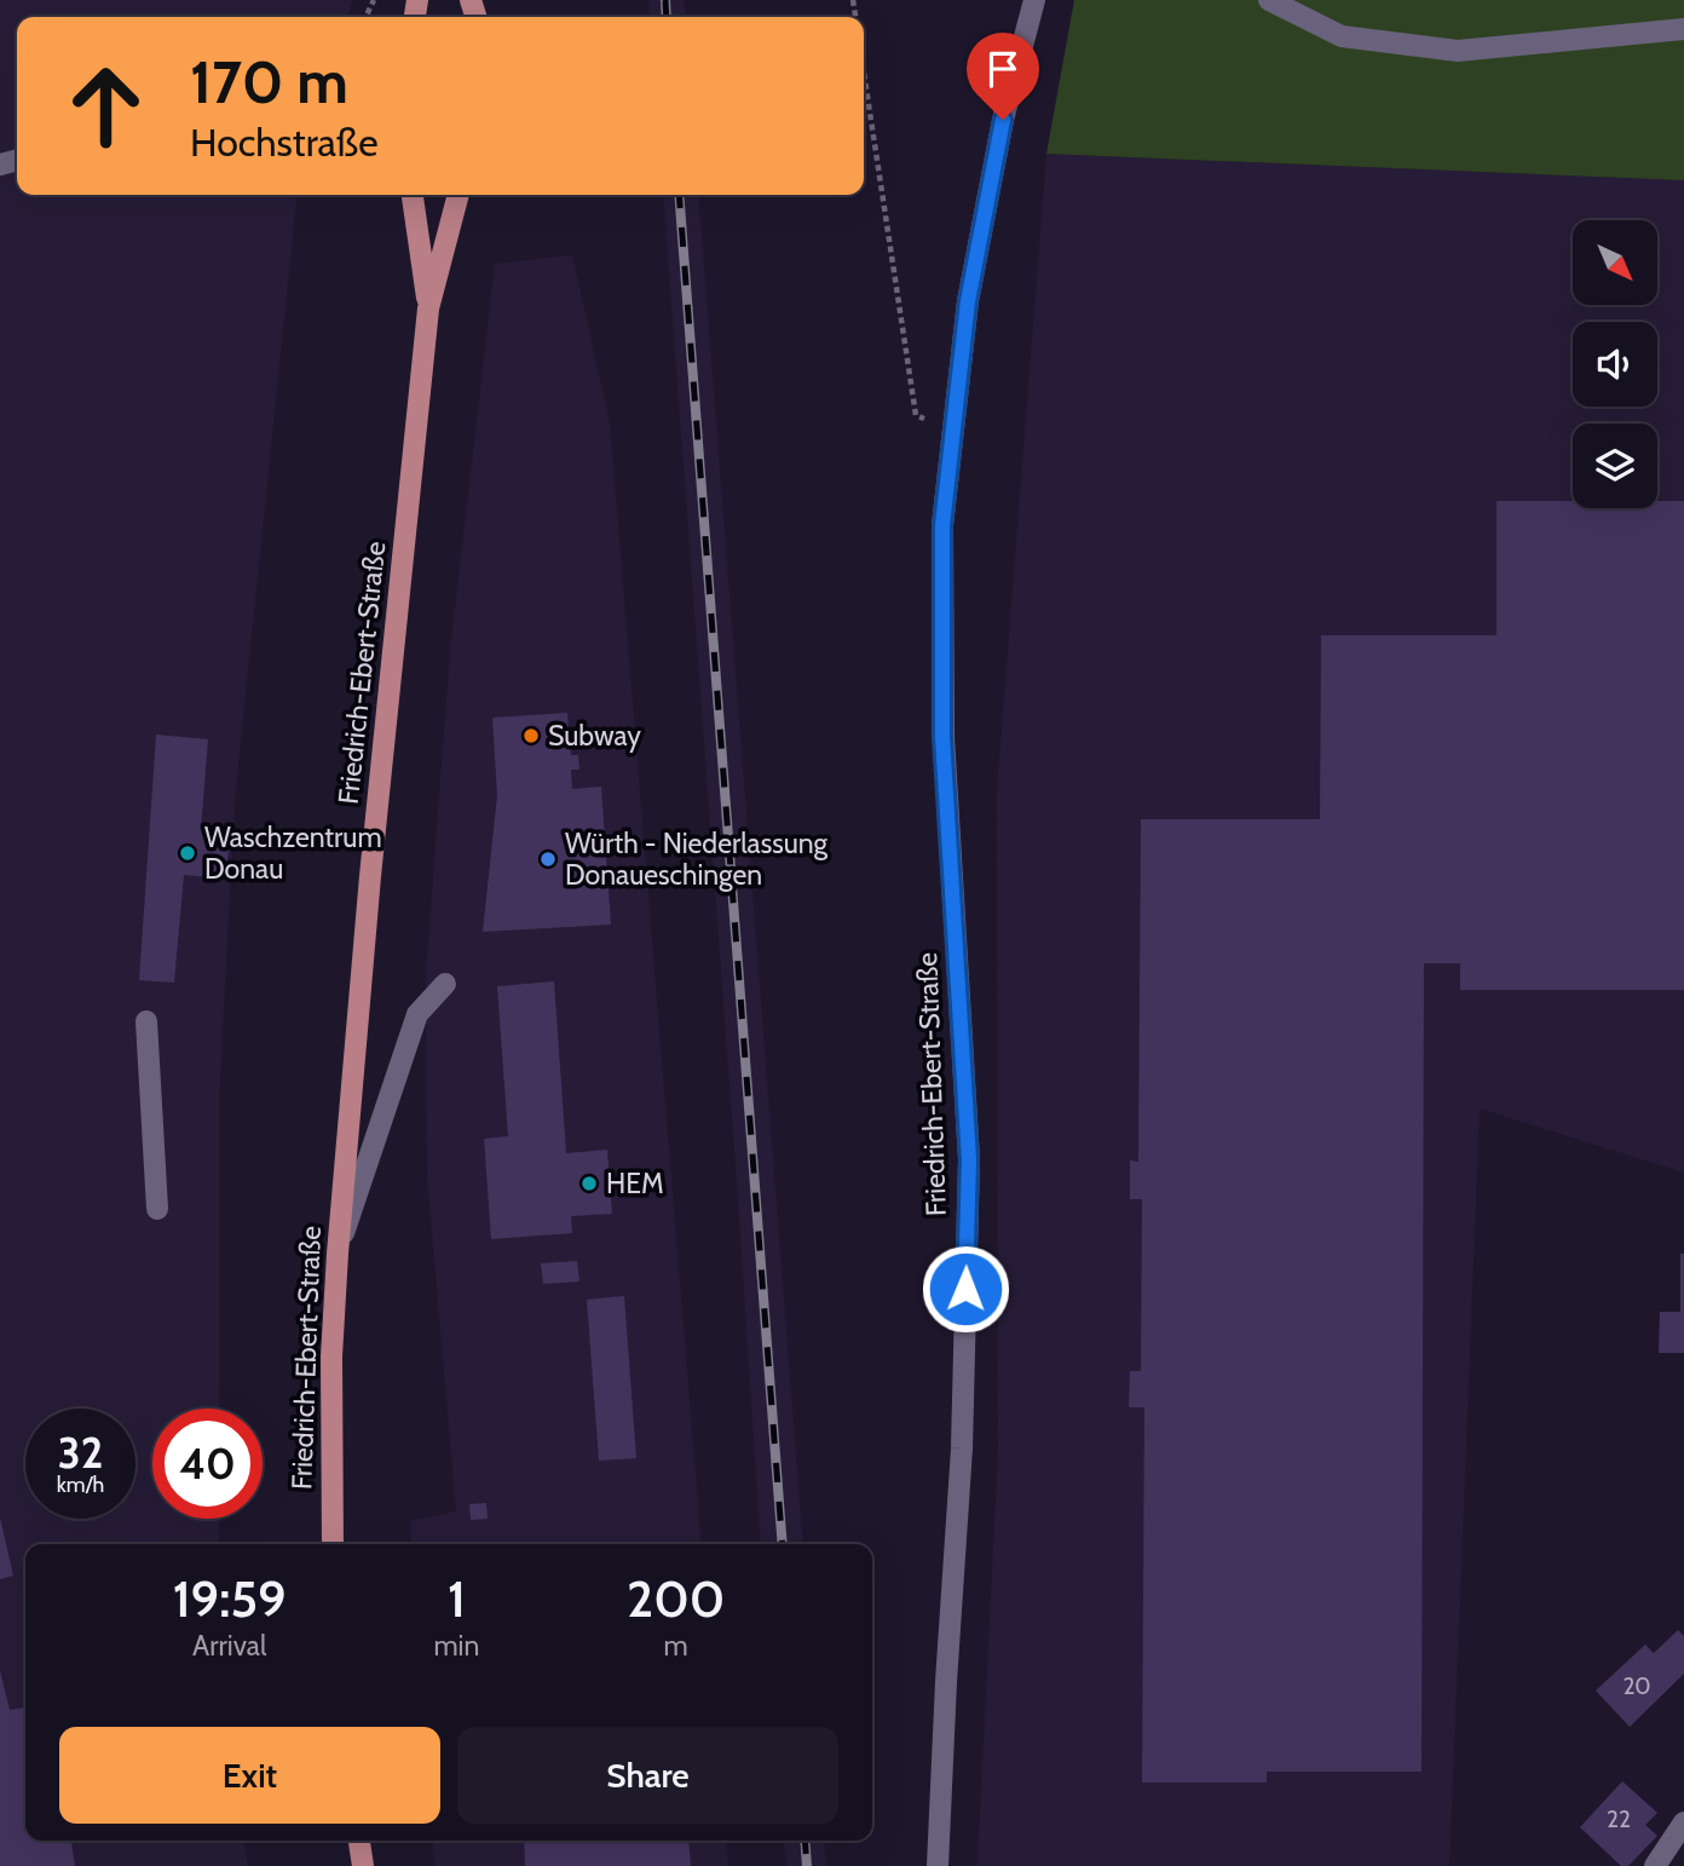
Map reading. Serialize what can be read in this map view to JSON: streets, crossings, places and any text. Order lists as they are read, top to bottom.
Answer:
{
  "streets": {
    "main road": ["Friedrich-Ebert-Straße"]
  },
  "places": [
    "Subway",
    "Waschzentrum Donau",
    "Würth - Niederlassung Donaueschingen",
    "HEM"
  ],
  "house_numbers": ["20", "22"],
  "north": "bottom right",
  "page": {
    "turn": ["170 m", "Hochstraße"],
    "speed": "32 km/h",
    "limit": "40",
    "eta": [
      "19:59",
      "Arrival",
      "1",
      "min",
      "200",
      "m"
    ],
    "buttons": ["Exit", "Share"]
  }
}
